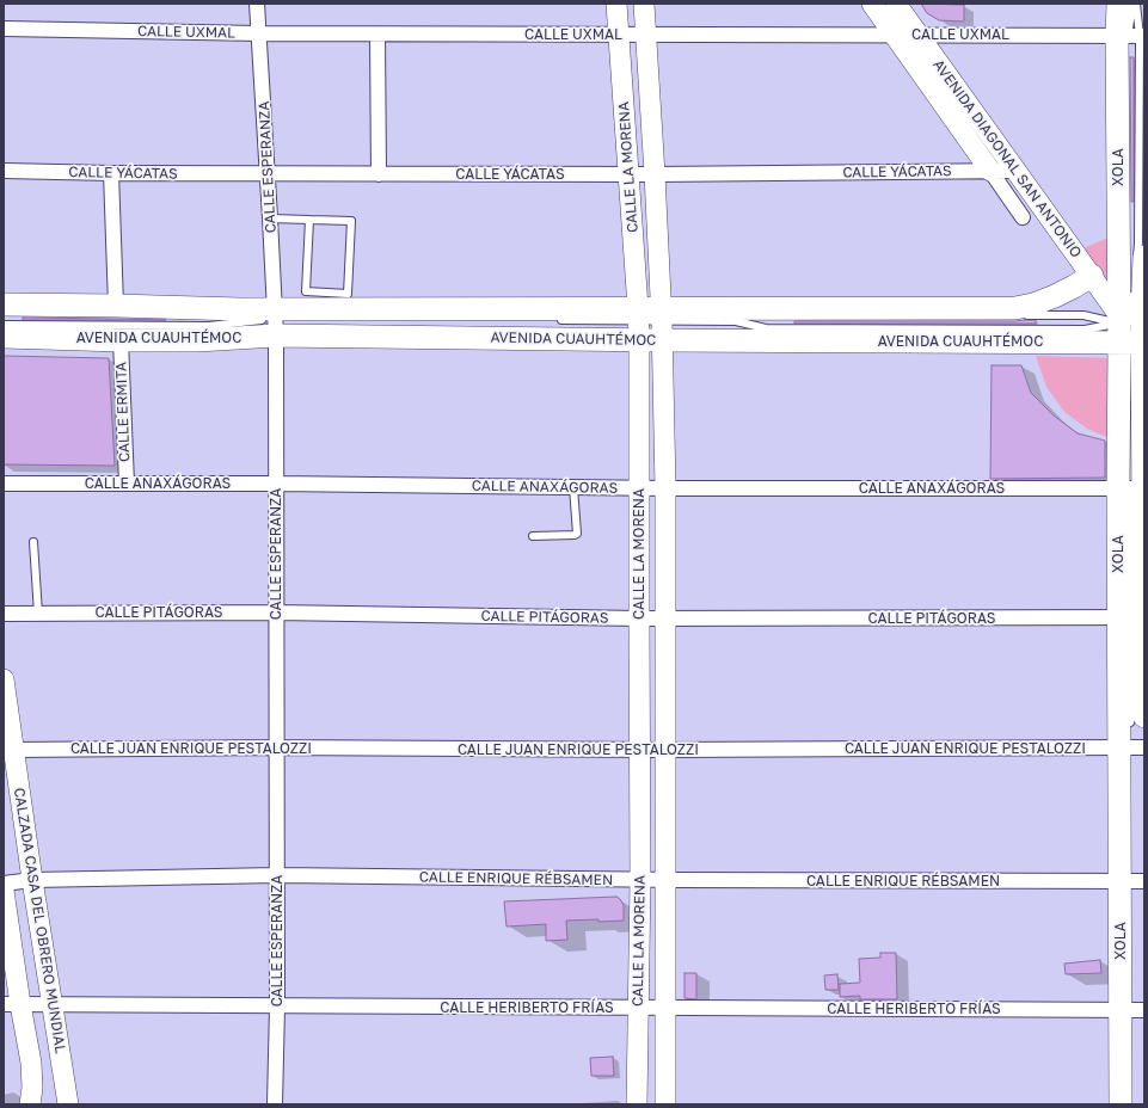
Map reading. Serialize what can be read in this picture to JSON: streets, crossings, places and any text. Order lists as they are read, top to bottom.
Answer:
{
  "streets": {
    "main road": ["XOLA", "AVENIDA CUAUHTÉMOC"],
    "street": [
      "CALLE UXMAL",
      "AVENIDA DIAGONAL SAN ANTONIO",
      "CALLE ESPERANZA",
      "CALLE LA MORENA",
      "CALLE YÁCATAS",
      "CALLE ERMITA",
      "CALLE ANAXÁGORAS",
      "CALLE PITÁGORAS",
      "CALLE JUAN ENRIQUE PESTALOZZI",
      "CALLE ENRIQUE RÉBSAMEN",
      "CALZADA CASA DEL OBRERO MUNDIAL",
      "CALLE HERIBERTO FRÍAS"
    ]
  },
  "crossings": [
    ["CALLE UXMAL", "AVENIDA DIAGONAL SAN ANTONIO"],
    ["CALLE UXMAL", "CALLE ESPERANZA"],
    ["CALLE UXMAL", "CALLE LA MORENA"],
    ["CALLE UXMAL", "XOLA"],
    ["AVENIDA DIAGONAL SAN ANTONIO", "XOLA"],
    ["AVENIDA DIAGONAL SAN ANTONIO", "CALLE YÁCATAS"],
    ["AVENIDA DIAGONAL SAN ANTONIO", "AVENIDA CUAUHTÉMOC"],
    ["CALLE ESPERANZA", "CALLE YÁCATAS"],
    ["CALLE ESPERANZA", "AVENIDA CUAUHTÉMOC"],
    ["CALLE ESPERANZA", "CALLE ANAXÁGORAS"],
    ["CALLE ESPERANZA", "CALLE PITÁGORAS"],
    ["CALLE ESPERANZA", "CALLE JUAN ENRIQUE PESTALOZZI"],
    ["CALLE ESPERANZA", "CALLE ENRIQUE RÉBSAMEN"],
    ["CALLE ESPERANZA", "CALLE HERIBERTO FRÍAS"],
    ["CALLE LA MORENA", "CALLE YÁCATAS"],
    ["CALLE LA MORENA", "AVENIDA CUAUHTÉMOC"],
    ["CALLE LA MORENA", "CALLE ANAXÁGORAS"],
    ["CALLE LA MORENA", "CALLE PITÁGORAS"],
    ["CALLE LA MORENA", "CALLE JUAN ENRIQUE PESTALOZZI"],
    ["CALLE LA MORENA", "CALLE ENRIQUE RÉBSAMEN"],
    ["CALLE LA MORENA", "CALLE HERIBERTO FRÍAS"],
    ["XOLA", "AVENIDA CUAUHTÉMOC"],
    ["XOLA", "CALLE ANAXÁGORAS"],
    ["XOLA", "CALLE PITÁGORAS"],
    ["XOLA", "CALLE JUAN ENRIQUE PESTALOZZI"],
    ["XOLA", "CALLE ENRIQUE RÉBSAMEN"],
    ["XOLA", "CALLE HERIBERTO FRÍAS"],
    ["AVENIDA CUAUHTÉMOC", "CALLE ERMITA"],
    ["CALLE ERMITA", "CALLE ANAXÁGORAS"],
    ["CALLE JUAN ENRIQUE PESTALOZZI", "CALZADA CASA DEL OBRERO MUNDIAL"],
    ["CALLE ENRIQUE RÉBSAMEN", "CALZADA CASA DEL OBRERO MUNDIAL"],
    ["CALZADA CASA DEL OBRERO MUNDIAL", "CALLE HERIBERTO FRÍAS"]
  ]
}
